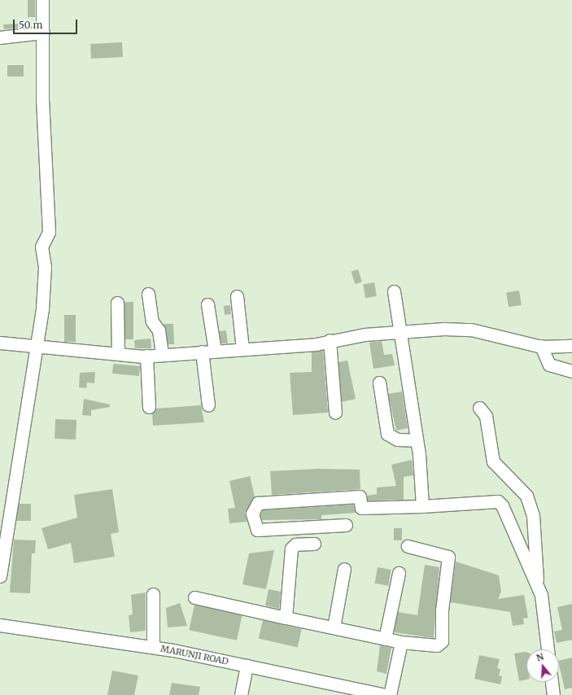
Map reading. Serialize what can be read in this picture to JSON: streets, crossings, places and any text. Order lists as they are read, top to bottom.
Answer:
{
  "streets": {
    "street": ["MARUNJI ROAD"]
  },
  "scale_bar": "50 m",
  "north": "top"
}
